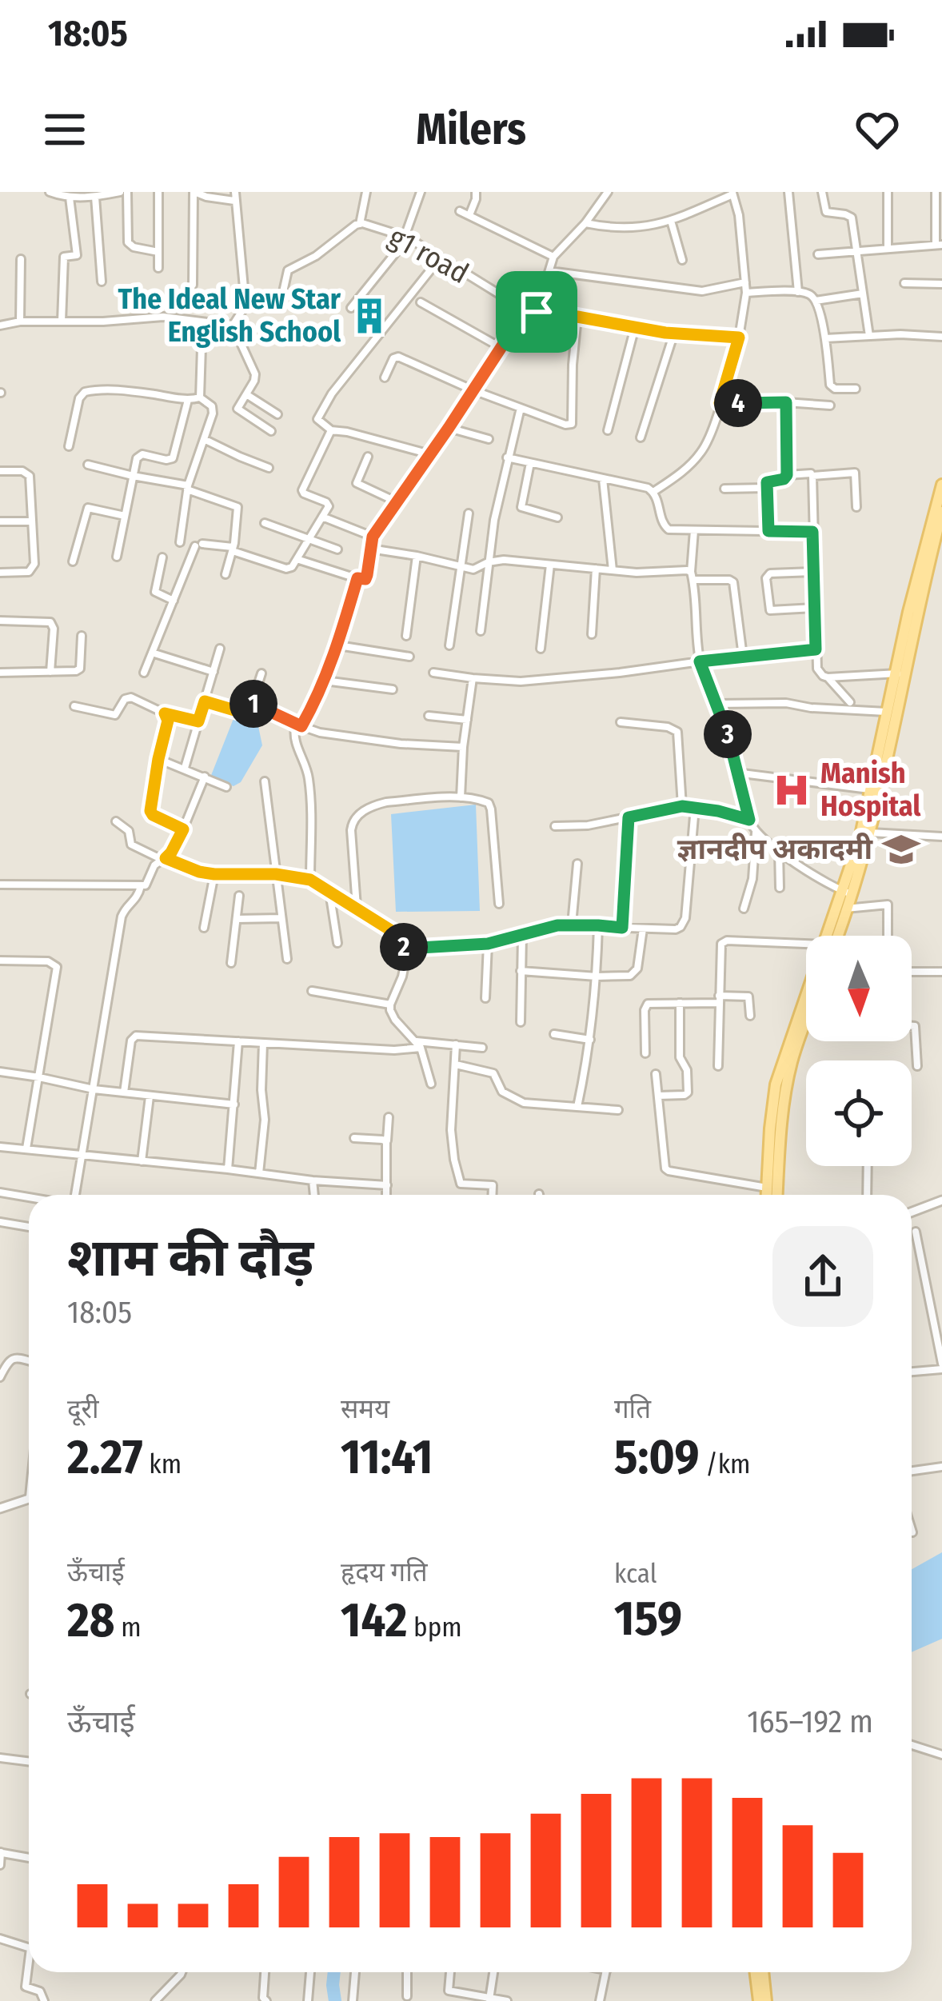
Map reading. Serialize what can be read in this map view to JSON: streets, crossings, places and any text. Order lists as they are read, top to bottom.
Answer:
{
  "streets": {
    "street": ["g1 road"]
  },
  "places": {
    "building": ["The Ideal New Star English School"],
    "hospital": ["Manish Hospital"],
    "school or university": ["ज्ञानदीप अकादमी"]
  },
  "north": "bottom",
  "page": {
    "status": "18:05",
    "header": "Milers",
    "pins": [
      "4",
      "1",
      "3",
      "2"
    ],
    "heading": ["शाम की दौड़", "18:05"],
    "stats": [
      ["दूरी", "2.27 km"],
      ["समय", "11:41"],
      ["गति", "5:09 /km"],
      ["ऊँचाई", "28 m"],
      ["हृदय गति", "142 bpm"],
      ["kcal", "159"]
    ],
    "chart": ["ऊँचाई", "165–192 m"]
  }
}
